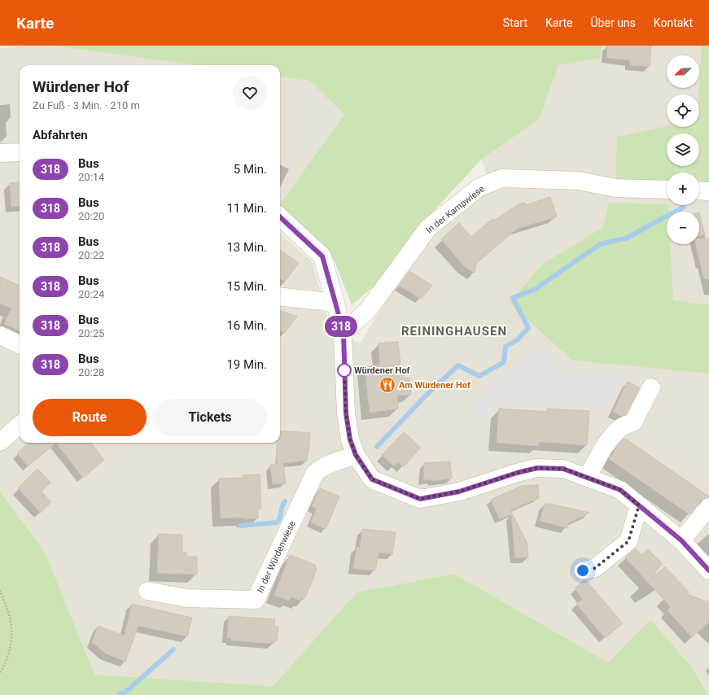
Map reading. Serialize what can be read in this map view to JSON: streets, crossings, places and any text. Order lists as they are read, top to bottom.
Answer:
{
  "streets": {
    "street": ["In der Kampwiese", "In der Würdenwiese"]
  },
  "districts": ["REININGHAUSEN"],
  "places": {
    "other": ["Würdener Hof"],
    "restaurant": ["Am Würdener Hof"]
  },
  "lines": ["bus line 318"],
  "north": "bottom left",
  "page": {
    "header": "Karte",
    "nav": [
      "Start",
      "Karte",
      "Über uns",
      "Kontakt"
    ],
    "on_map": "318",
    "map_buttons": ["+", "−"],
    "heading": [
      ["Würdener Hof", "Zu Fuß · 3 Min. · 210 m"],
      "Abfahrten"
    ],
    "list": [
      {
        "mark": "318",
        "name": "Bus",
        "note": "20:14",
        "value": "5 Min."
      },
      {
        "mark": "318",
        "name": "Bus",
        "note": "20:20",
        "value": "11 Min."
      },
      {
        "mark": "318",
        "name": "Bus",
        "note": "20:22",
        "value": "13 Min."
      },
      {
        "mark": "318",
        "name": "Bus",
        "note": "20:24",
        "value": "15 Min."
      },
      {
        "mark": "318",
        "name": "Bus",
        "note": "20:25",
        "value": "16 Min."
      },
      {
        "mark": "318",
        "name": "Bus",
        "note": "20:28",
        "value": "19 Min."
      }
    ],
    "buttons": ["Route", "Tickets"]
  }
}
